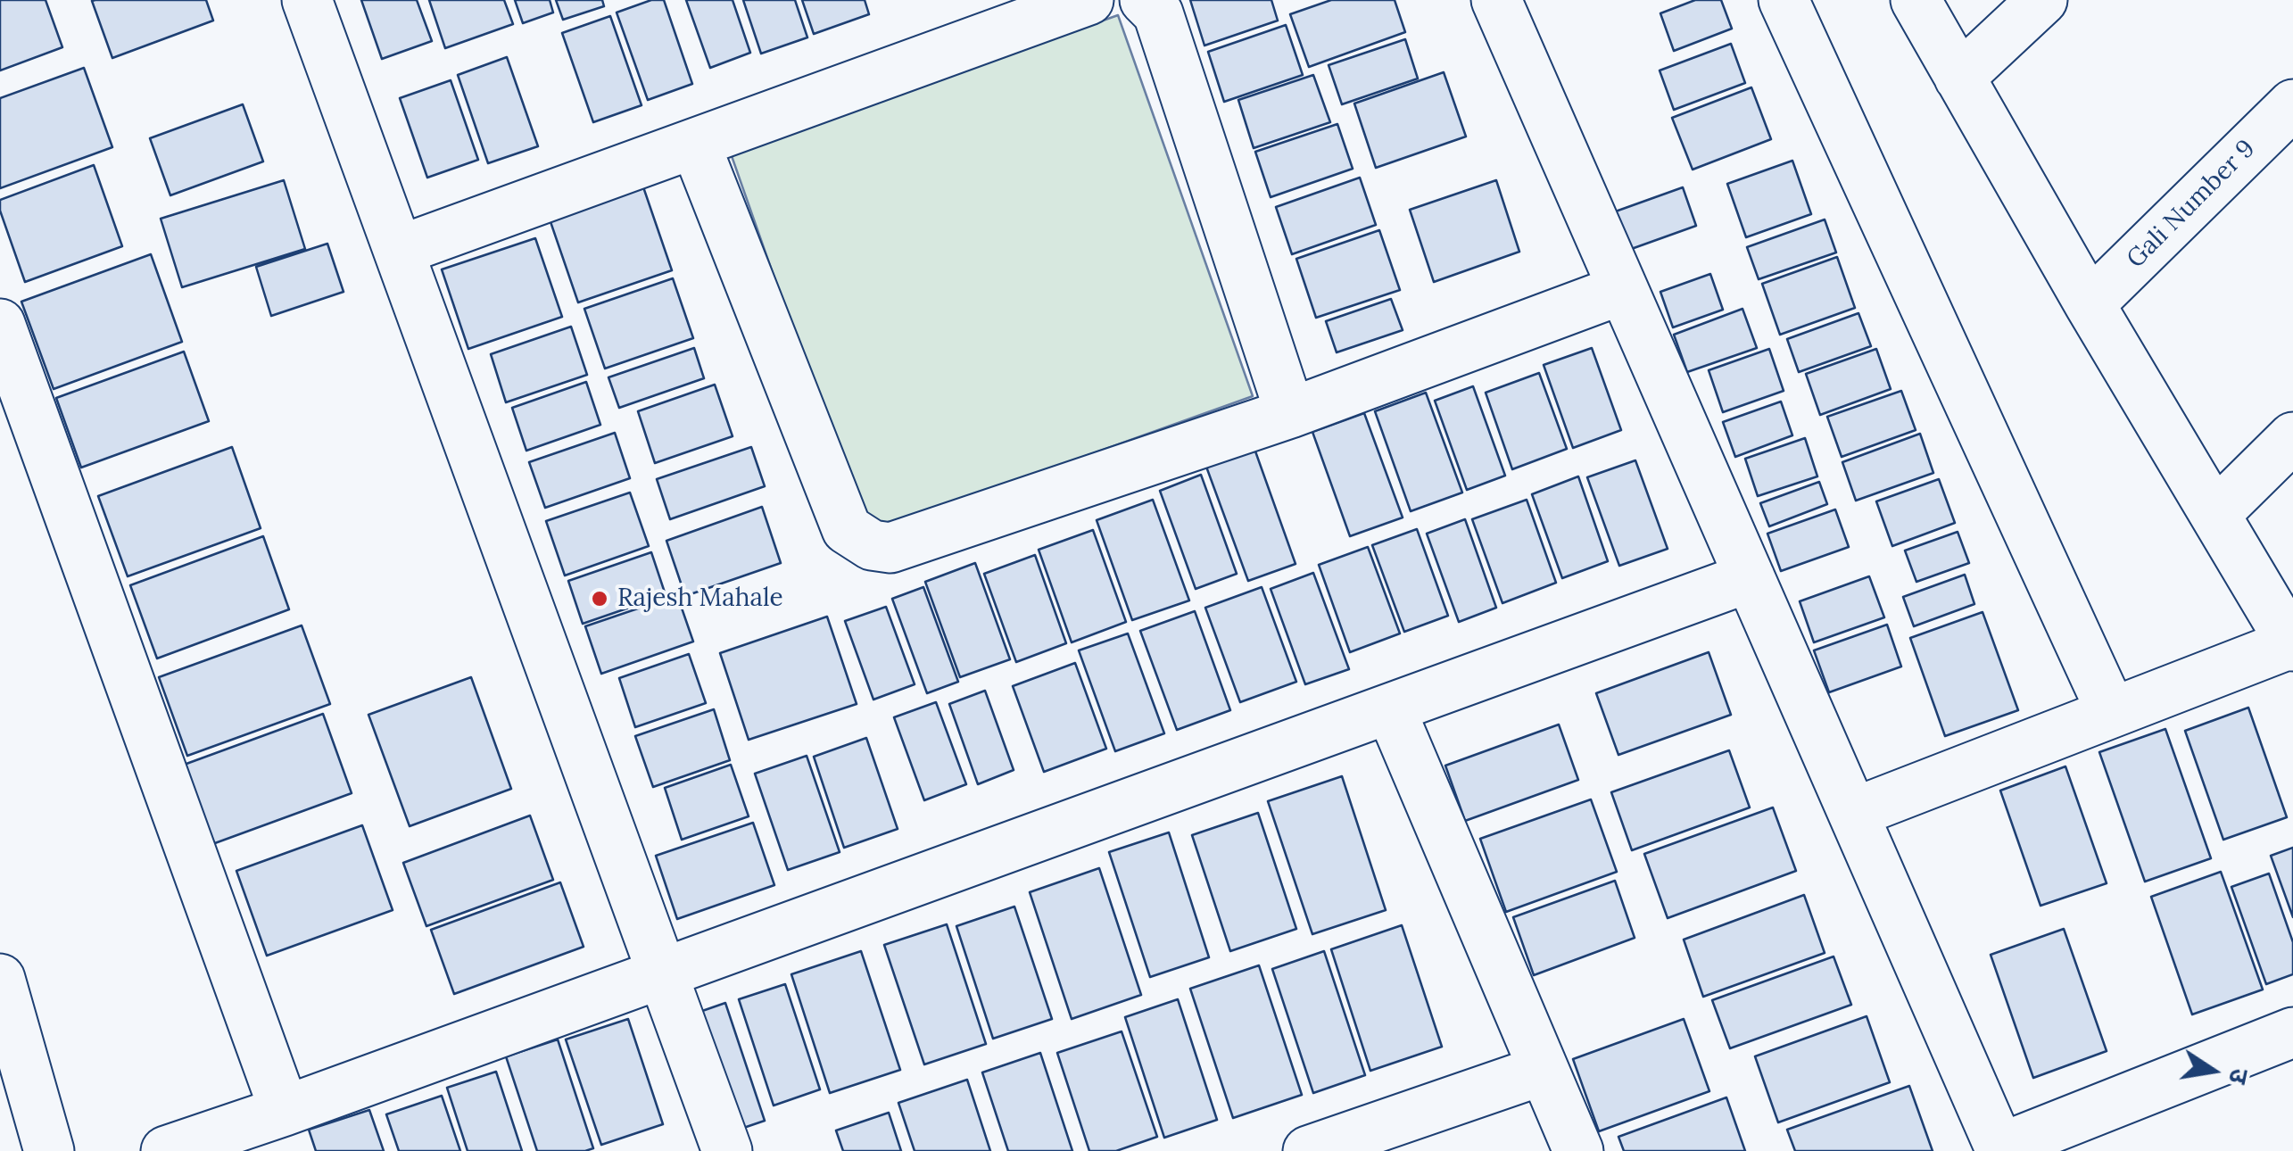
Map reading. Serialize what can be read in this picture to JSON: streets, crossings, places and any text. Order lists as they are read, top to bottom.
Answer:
{
  "streets": {
    "street": ["Gali Number 9"]
  },
  "places": ["Rajesh Mahale"],
  "north": "right"
}
